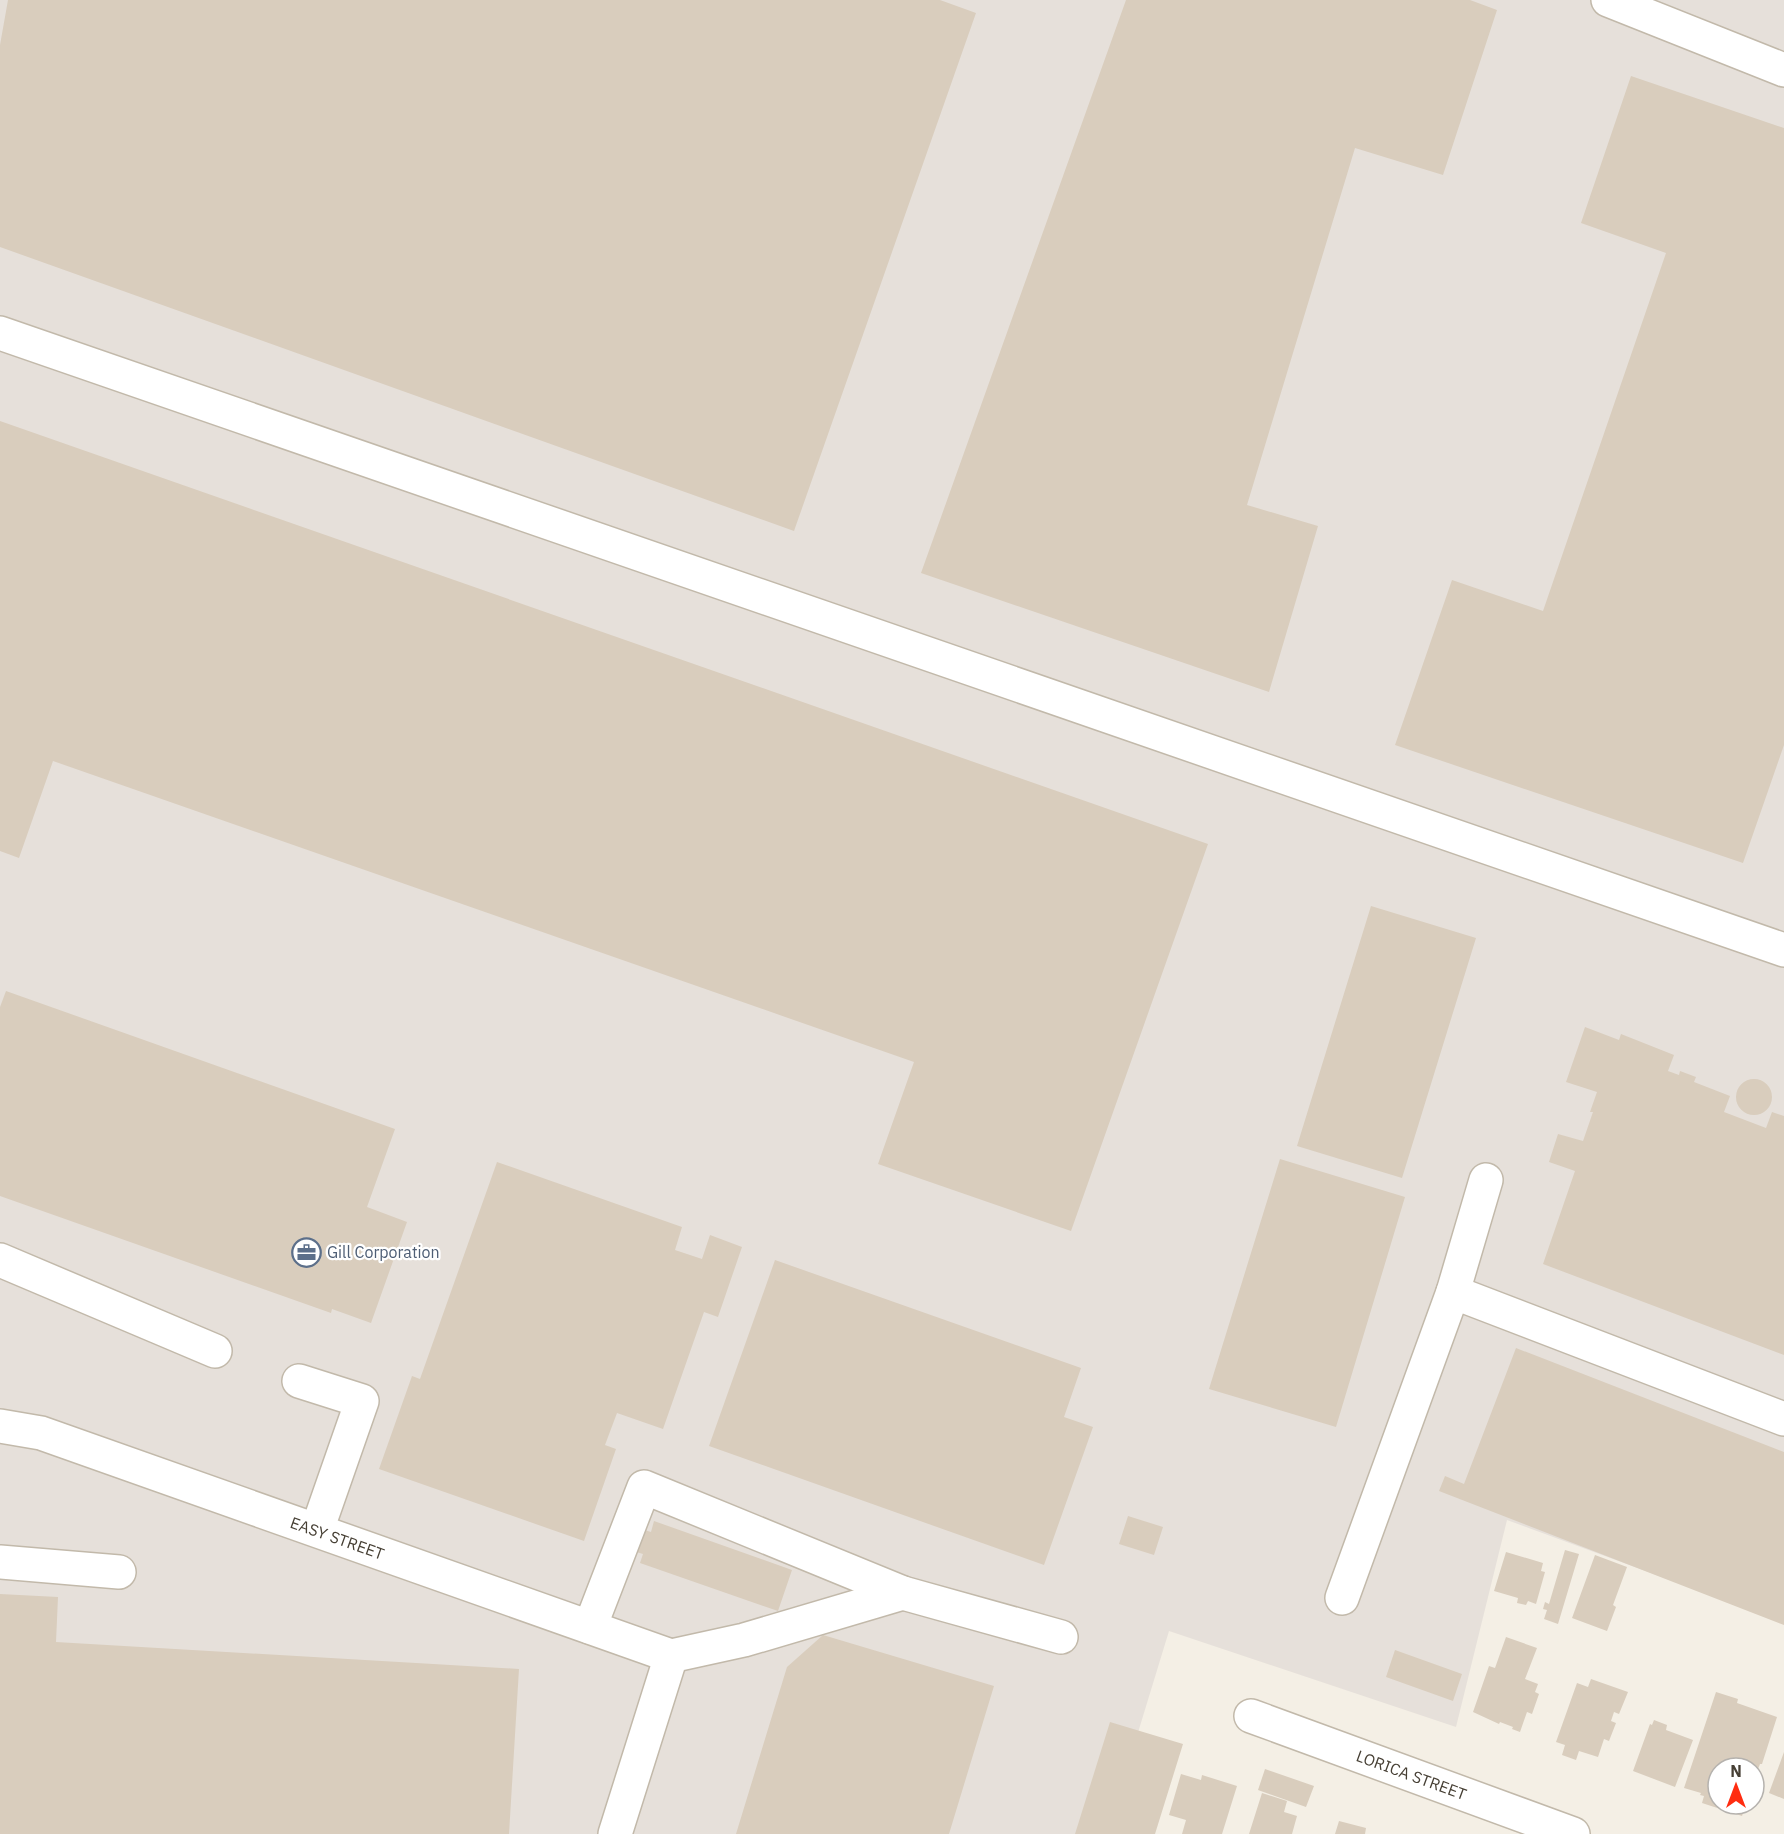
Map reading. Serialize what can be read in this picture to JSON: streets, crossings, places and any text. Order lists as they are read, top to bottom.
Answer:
{
  "streets": {
    "street": ["EASY STREET", "LORICA STREET"]
  },
  "places": {
    "office": ["Gill Corporation"]
  },
  "north": "top"
}
